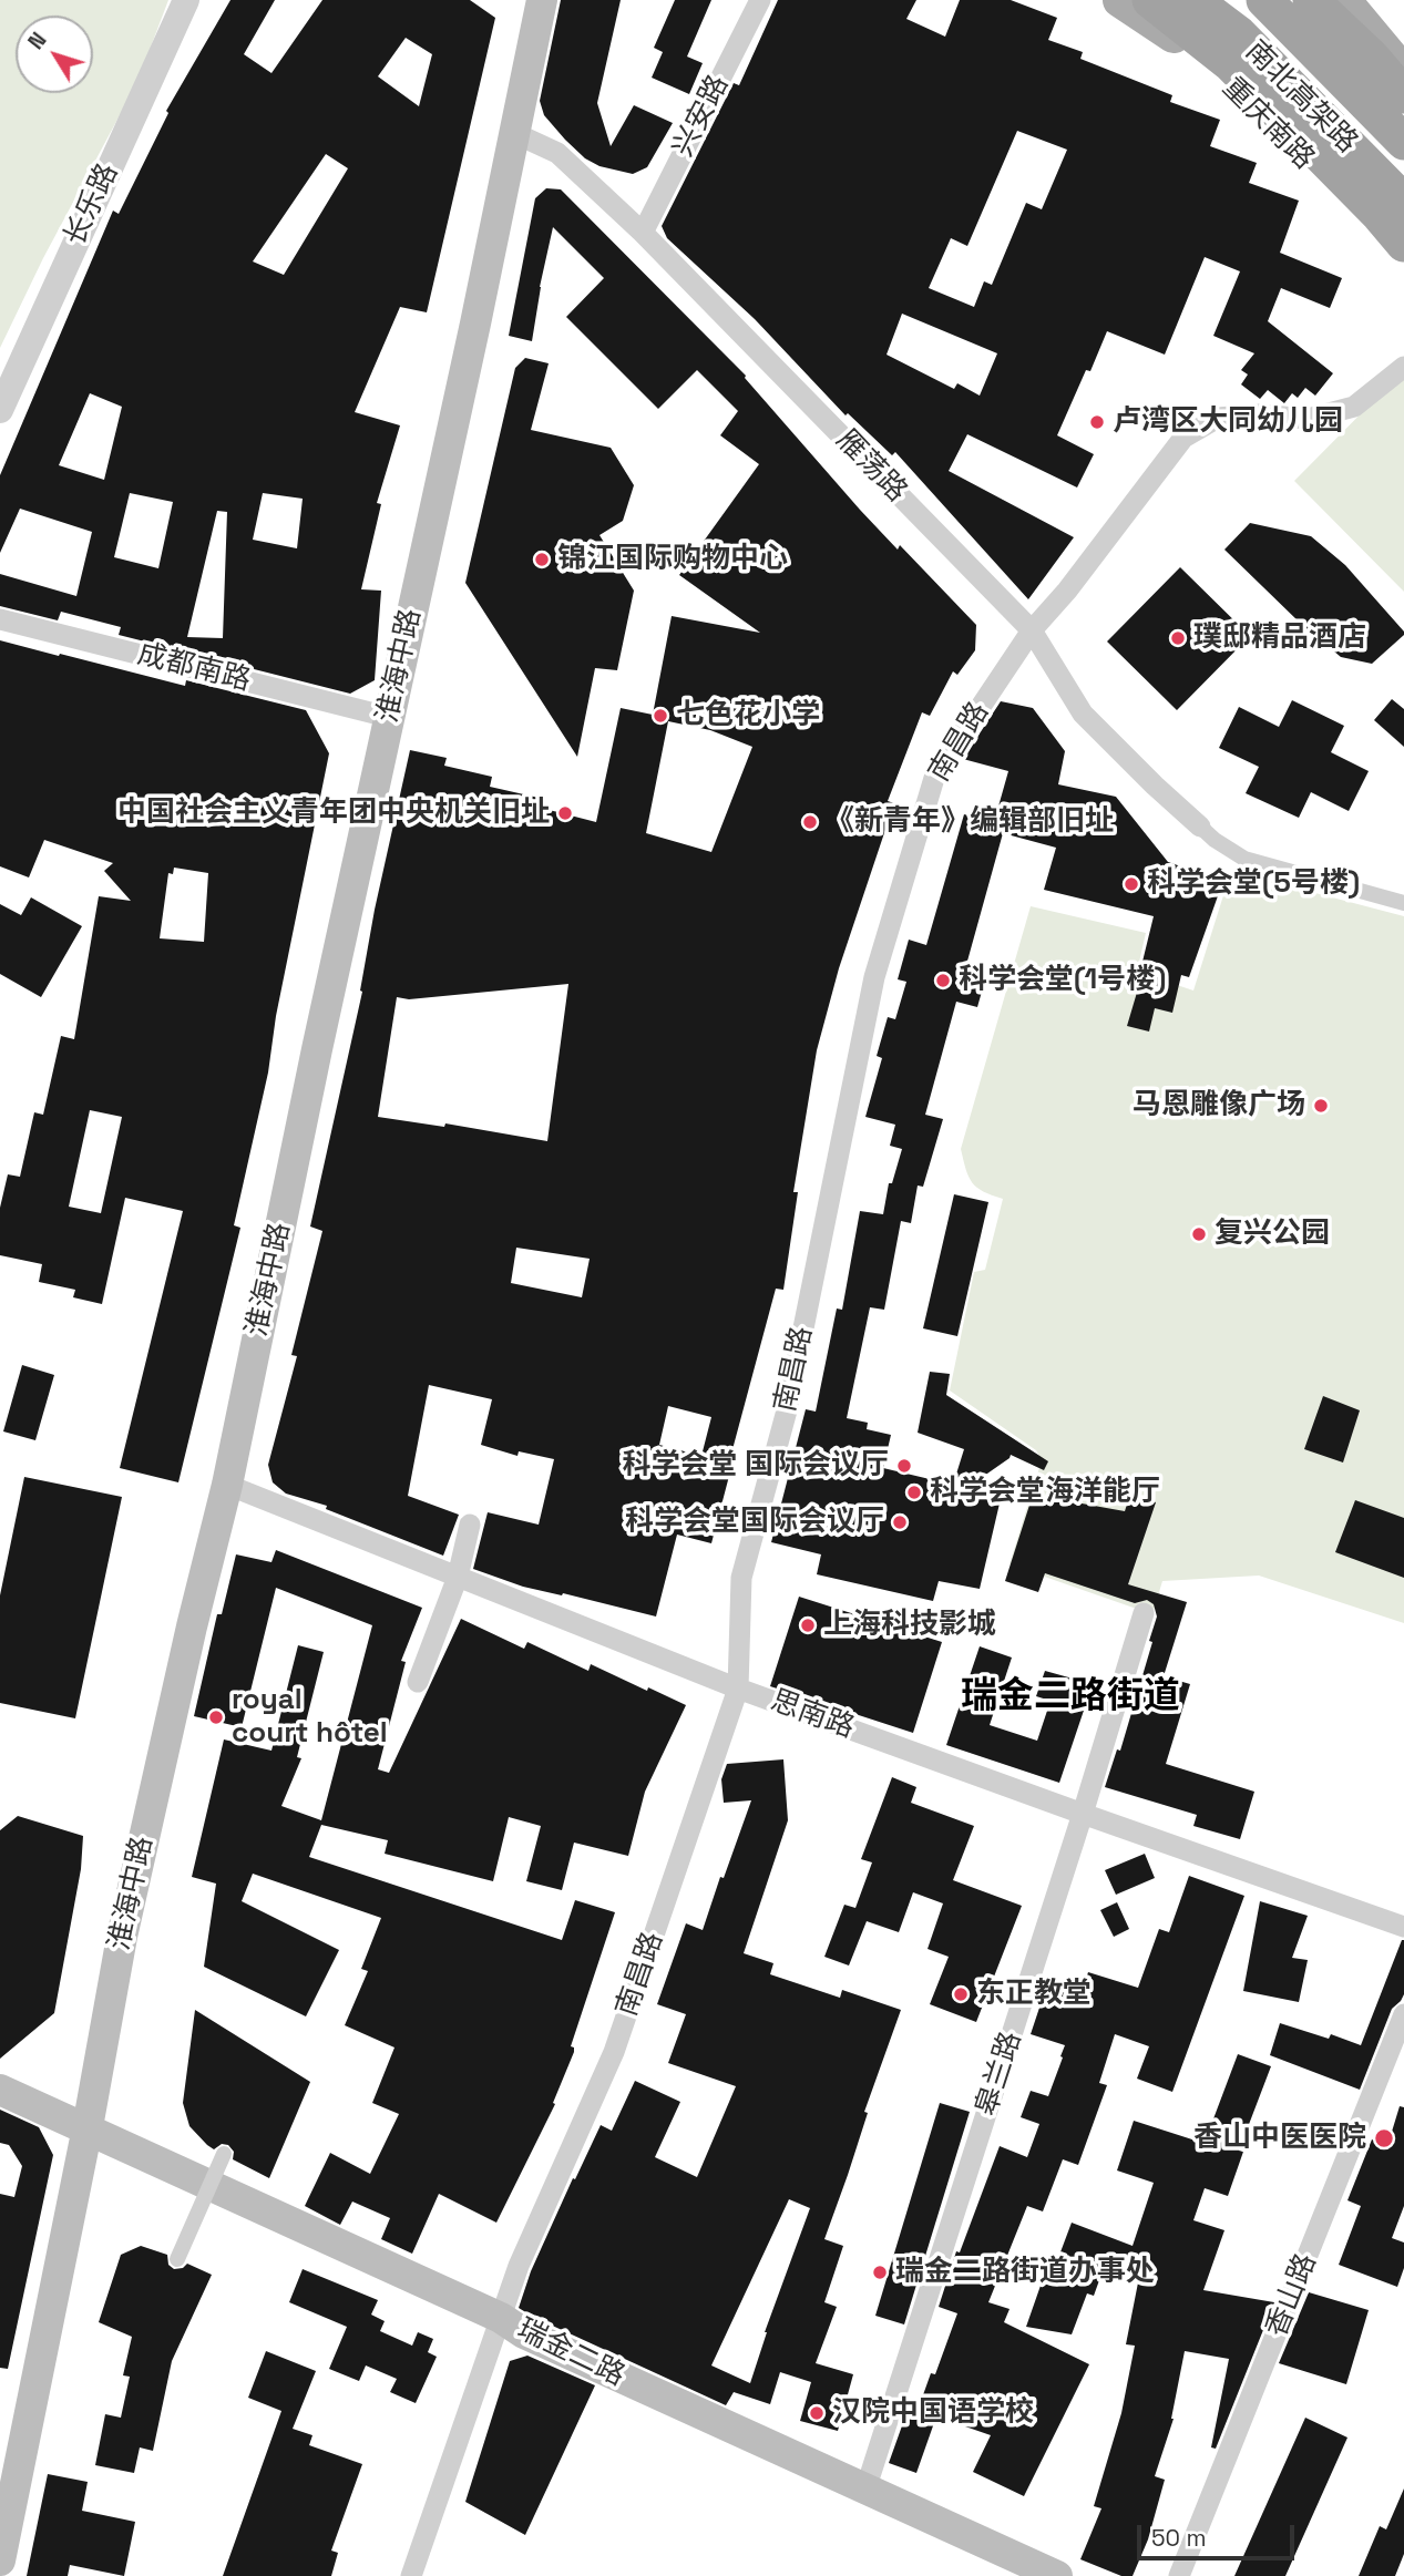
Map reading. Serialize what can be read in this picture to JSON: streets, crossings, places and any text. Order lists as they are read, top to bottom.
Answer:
{
  "streets": {
    "highway": ["南北高架路"],
    "main road": ["重庆南路", "淮海中路", "瑞金二路"],
    "street": [
      "兴安路",
      "长乐路",
      "雁荡路",
      "成都南路",
      "南昌路",
      "思南路",
      "皋兰路",
      "香山路"
    ]
  },
  "crossings": [
    ["兴安路", "雁荡路"],
    ["雁荡路", "淮海中路"],
    ["雁荡路", "南昌路"],
    ["淮海中路", "成都南路"],
    ["淮海中路", "思南路"],
    ["淮海中路", "瑞金二路"],
    ["南昌路", "思南路"],
    ["南昌路", "瑞金二路"],
    ["思南路", "皋兰路"],
    ["皋兰路", "瑞金二路"]
  ],
  "districts": ["瑞金二路街道"],
  "places": [
    "卢湾区大同幼儿园",
    "锦江国际购物中心",
    "璞邸精品酒店",
    "七色花小学",
    "中国社会主义青年团中央机关旧址",
    "《新青年》编辑部旧址",
    "科学会堂(5号楼)",
    "科学会堂(1号楼)",
    "马恩雕像广场",
    "复兴公园",
    "科学会堂 国际会议厅",
    "科学会堂海洋能厅",
    "科学会堂国际会议厅",
    "上海科技影城",
    "royal court hôtel",
    "东正教堂",
    "香山中医医院",
    "瑞金二路街道办事处",
    "汉院中国语学校"
  ],
  "scale_bar": "50 m",
  "north": "top left"
}
